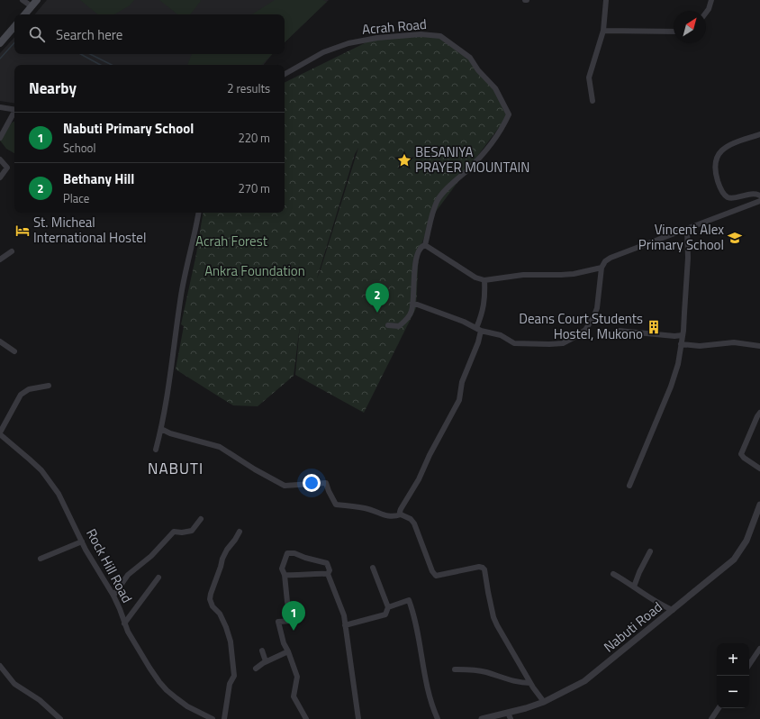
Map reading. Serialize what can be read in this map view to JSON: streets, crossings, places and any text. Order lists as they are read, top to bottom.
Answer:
{
  "streets": {
    "street": ["Acrah Road", "Rock Hill Road", "Nabuti Road"]
  },
  "districts": ["NABUTI"],
  "parks": ["Acrah Forest", "Ankra Foundation"],
  "places": {
    "place": ["BESANIYA PRAYER MOUNTAIN"],
    "hotel": ["St. Micheal International Hostel"],
    "school or university": ["Vincent Alex Primary School"],
    "building": ["Deans Court Students Hostel, Mukono"]
  },
  "north": "top right",
  "page": {
    "search": "Search here",
    "heading": ["Nearby", "2 results"],
    "list": [
      {
        "mark": "1",
        "name": "Nabuti Primary School",
        "note": "School",
        "value": "220 m"
      },
      {
        "mark": "2",
        "name": "Bethany Hill",
        "note": "Place",
        "value": "270 m"
      }
    ],
    "pins": ["2", "1"],
    "map_buttons": ["+", "−"]
  }
}
